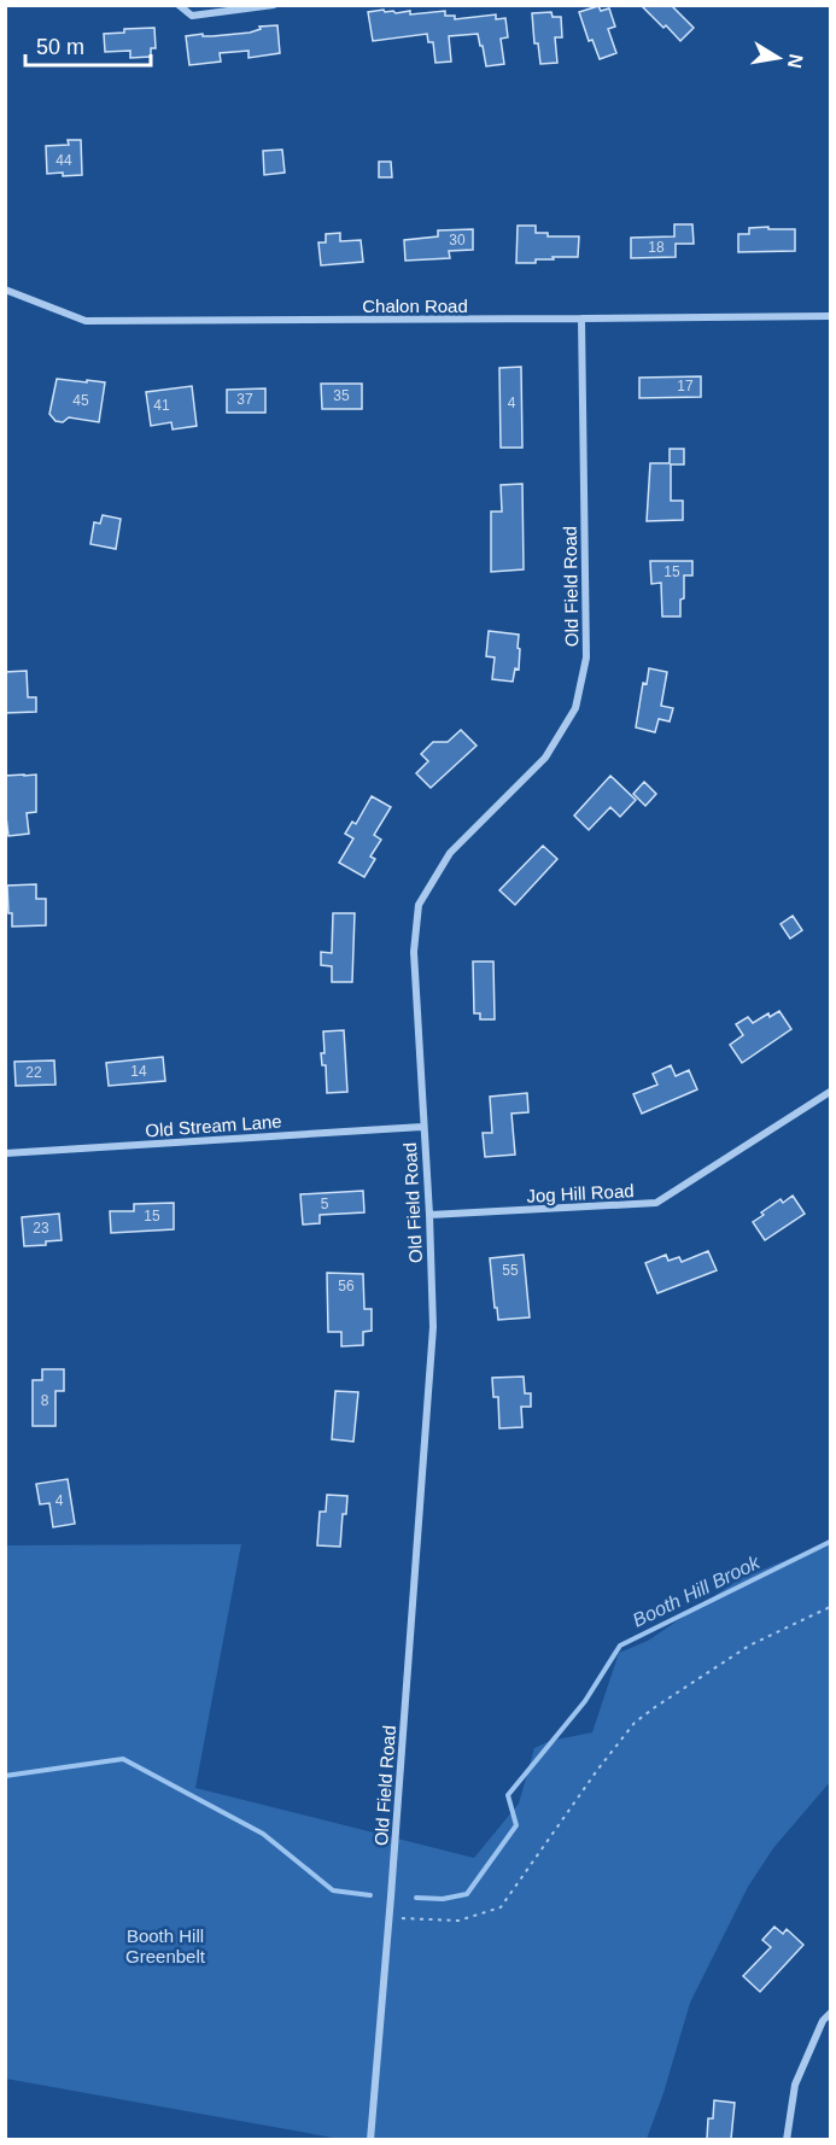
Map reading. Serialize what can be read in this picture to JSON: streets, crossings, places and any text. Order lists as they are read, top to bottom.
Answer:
{
  "streets": {
    "street": [
      "Chalon Road",
      "Old Field Road",
      "Old Stream Lane",
      "Jog Hill Road"
    ]
  },
  "crossings": [
    ["Chalon Road", "Old Field Road"],
    ["Old Field Road", "Old Stream Lane"],
    ["Old Field Road", "Jog Hill Road"]
  ],
  "water": ["Booth Hill Brook"],
  "parks": ["Booth Hill Greenbelt"],
  "house_numbers": [
    "44",
    "30",
    "18",
    "17",
    "35",
    "37",
    "45",
    "4",
    "41",
    "15",
    "14",
    "22",
    "5",
    "15",
    "23",
    "55",
    "56",
    "8",
    "4"
  ],
  "scale_bar": "50 m",
  "north": "right"
}
